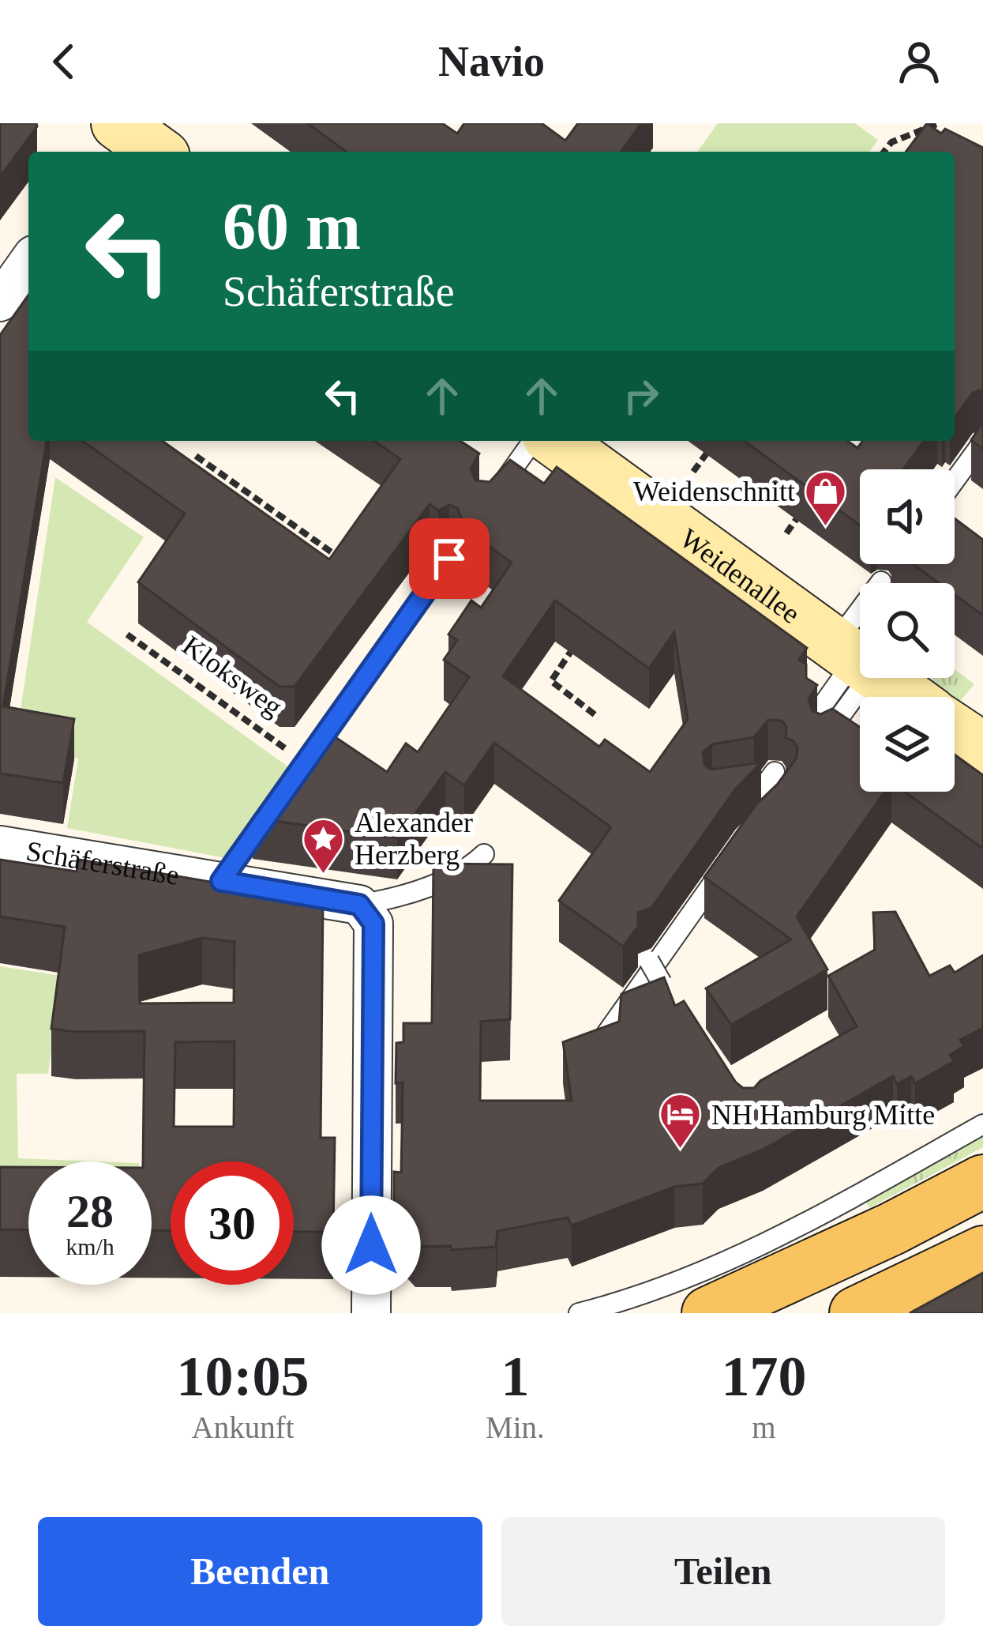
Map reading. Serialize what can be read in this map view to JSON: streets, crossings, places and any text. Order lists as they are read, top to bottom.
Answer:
{
  "streets": {
    "street": ["Weidenallee", "Schäferstraße"],
    "path": ["Kloksweg"]
  },
  "places": {
    "shop": ["Weidenschnitt"],
    "place": ["Alexander Herzberg"],
    "hotel": ["NH Hamburg Mitte"]
  },
  "page": {
    "header": "Navio",
    "turn": ["60 m", "Schäferstraße"],
    "speed": "28 km/h",
    "limit": "30",
    "eta": [
      "10:05",
      "Ankunft",
      "1",
      "Min.",
      "170",
      "m"
    ],
    "buttons": ["Beenden", "Teilen"]
  }
}
